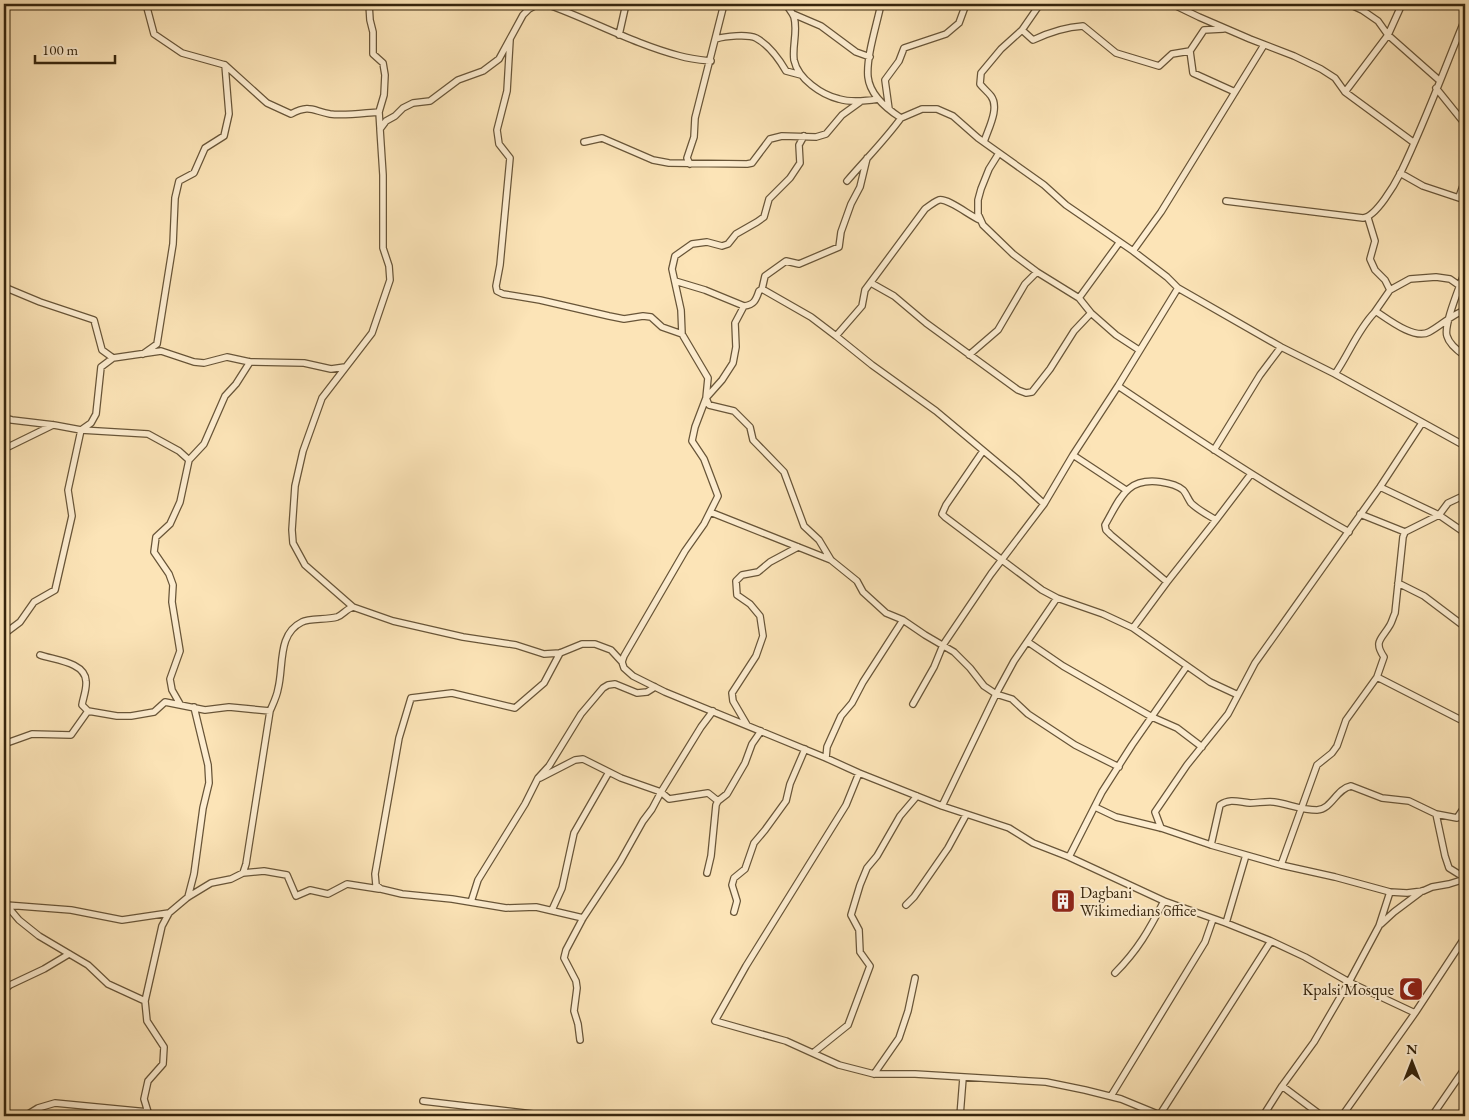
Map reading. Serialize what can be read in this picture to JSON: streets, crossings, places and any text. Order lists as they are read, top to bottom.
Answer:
{
  "places": {
    "building": ["Dagbani Wikimedians office"],
    "mosque": ["Kpalsi Mosque"]
  },
  "scale_bar": "100 m",
  "north": "top"
}
